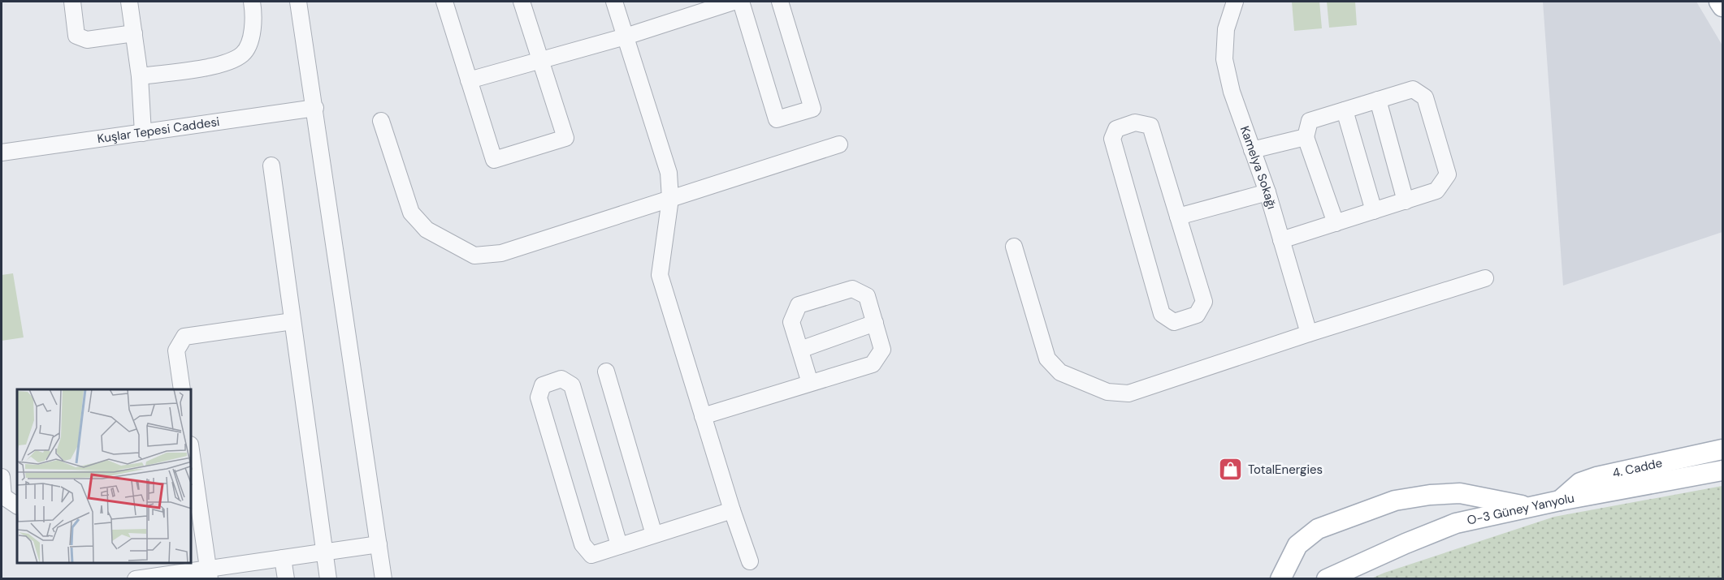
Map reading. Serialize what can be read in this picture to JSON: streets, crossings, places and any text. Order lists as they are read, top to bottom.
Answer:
{
  "streets": {
    "main road": ["4. Cadde", "O-3 Güney Yanyolu"],
    "street": ["Kuşlar Tepesi Caddesi", "Kamelya Sokağı"]
  },
  "crossings": [
    ["4. Cadde", "O-3 Güney Yanyolu"]
  ],
  "places": {
    "shop": ["TotalEnergies"]
  }
}
